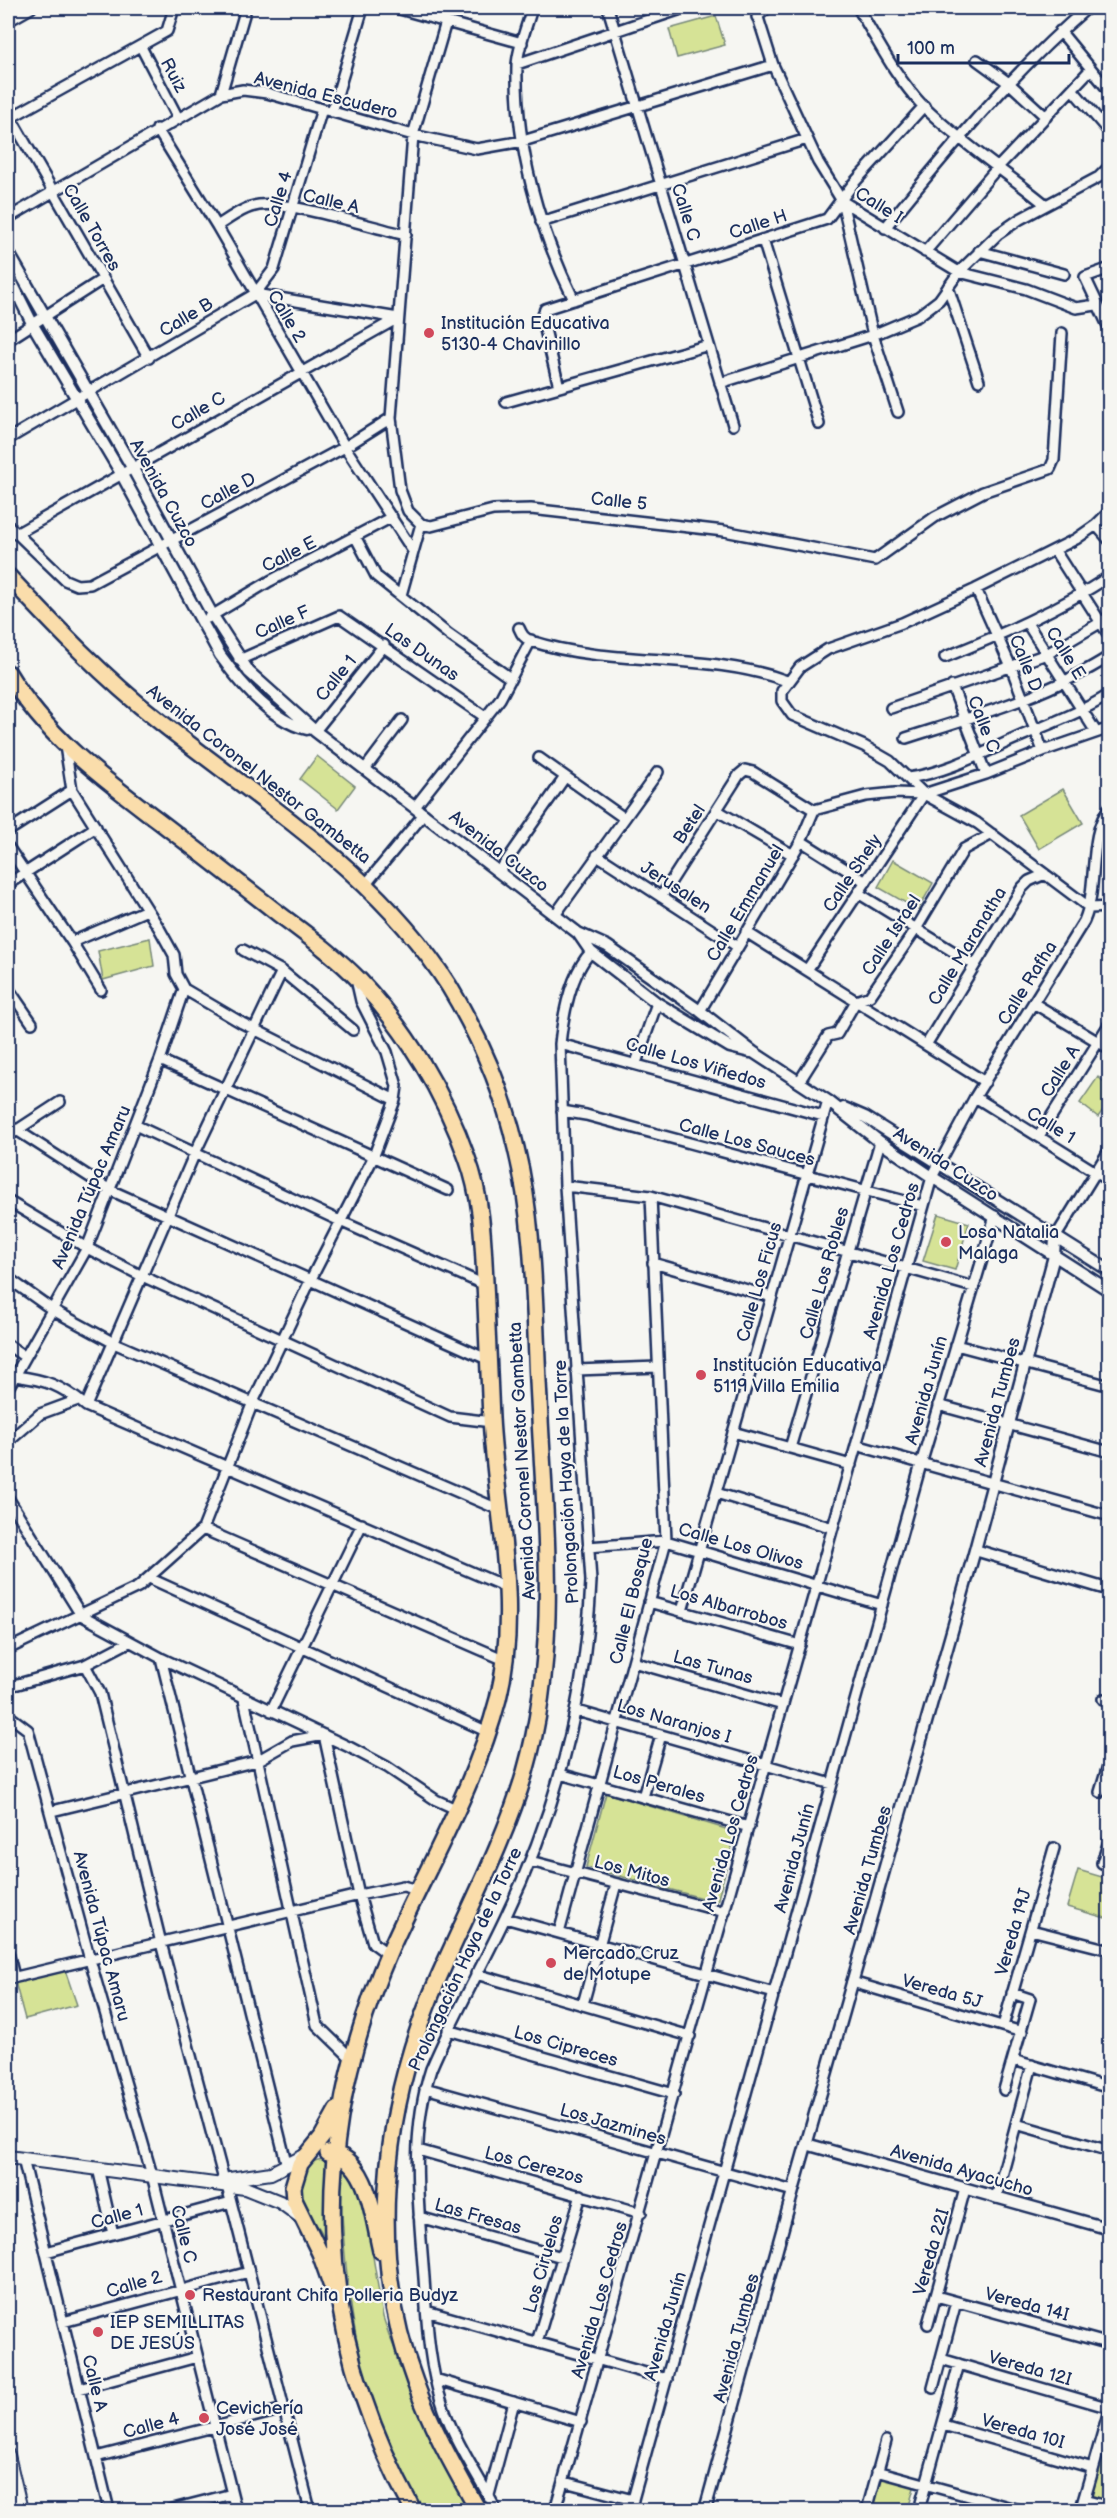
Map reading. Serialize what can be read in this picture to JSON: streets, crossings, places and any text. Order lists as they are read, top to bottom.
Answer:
{
  "streets": {
    "highway": ["Avenida Coronel Nestor Gambetta"],
    "street": [
      "Ruiz",
      "Avenida Escudero",
      "Calle 4",
      "Calle A",
      "Calle I",
      "Calle C",
      "Calle H",
      "Calle Torres",
      "Calle 2",
      "Calle B",
      "Calle D",
      "Avenida Cuzco",
      "Calle 5",
      "Calle E",
      "Calle F",
      "Las Dunas",
      "Calle 1",
      "Betel",
      "Calle Shely",
      "Jerusalen",
      "Calle Emmanuel",
      "Calle Israel",
      "Calle Maranatha",
      "Calle Rafha",
      "Calle Los Viñedos",
      "Calle Los Sauces",
      "Avenida Túpac Amaru",
      "Avenida Los Cedros",
      "Calle Los Robles",
      "Calle Los Ficus",
      "Avenida Junín",
      "Avenida Tumbes",
      "Prolongación Haya de la Torre",
      "Calle Los Olivos",
      "Calle El Bosque",
      "Los Albarrobos",
      "Las Tunas",
      "Los Naranjos I",
      "Los Perales",
      "Los Mitos",
      "Vereda 19J",
      "Vereda 5J",
      "Los Cipreces",
      "Los Jazmines",
      "Los Cerezos",
      "Avenida Ayacucho",
      "Las Fresas",
      "Vereda 22I",
      "Los Ciruelos",
      "Vereda 14I",
      "Vereda 12I",
      "Vereda 10I"
    ]
  },
  "crossings": [
    ["Ruiz", "Avenida Escudero"],
    ["Avenida Escudero", "Calle 4"],
    ["Avenida Escudero", "Calle I"],
    ["Avenida Escudero", "Calle C"],
    ["Avenida Escudero", "Calle Torres"],
    ["Avenida Escudero", "Calle 2"],
    ["Calle 4", "Calle A"],
    ["Calle 4", "Calle C"],
    ["Calle 4", "Calle 2"],
    ["Calle 4", "Calle B"],
    ["Calle A", "Calle 2"],
    ["Calle A", "Calle 1"],
    ["Calle I", "Calle H"],
    ["Calle C", "Calle H"],
    ["Calle C", "Calle 2"],
    ["Calle C", "Calle D"],
    ["Calle C", "Avenida Cuzco"],
    ["Calle C", "Calle 1"],
    ["Calle C", "Avenida Túpac Amaru"],
    ["Calle Torres", "Calle B"],
    ["Calle 2", "Calle B"],
    ["Calle 2", "Calle D"],
    ["Calle 2", "Calle E"],
    ["Calle B", "Avenida Cuzco"],
    ["Calle D", "Avenida Cuzco"],
    ["Avenida Cuzco", "Calle E"],
    ["Avenida Cuzco", "Calle F"],
    ["Avenida Cuzco", "Calle 1"],
    ["Avenida Cuzco", "Calle Emmanuel"],
    ["Avenida Cuzco", "Calle Israel"],
    ["Avenida Cuzco", "Calle Rafha"],
    ["Avenida Cuzco", "Avenida Los Cedros"],
    ["Avenida Cuzco", "Calle Los Robles"],
    ["Avenida Cuzco", "Calle Los Ficus"],
    ["Avenida Cuzco", "Avenida Junín"],
    ["Avenida Cuzco", "Avenida Tumbes"],
    ["Avenida Cuzco", "Prolongación Haya de la Torre"],
    ["Calle F", "Las Dunas"],
    ["Las Dunas", "Calle 1"],
    ["Calle 1", "Calle Rafha"],
    ["Betel", "Jerusalen"],
    ["Betel", "Calle Emmanuel"],
    ["Jerusalen", "Calle Emmanuel"],
    ["Calle Rafha", "Avenida Los Cedros"],
    ["Calle Los Viñedos", "Calle Los Ficus"],
    ["Calle Los Viñedos", "Prolongación Haya de la Torre"],
    ["Calle Los Sauces", "Avenida Los Cedros"],
    ["Calle Los Sauces", "Calle Los Robles"],
    ["Calle Los Sauces", "Calle Los Ficus"],
    ["Calle Los Sauces", "Prolongación Haya de la Torre"],
    ["Avenida Los Cedros", "Calle Los Olivos"],
    ["Avenida Los Cedros", "Los Albarrobos"],
    ["Avenida Los Cedros", "Las Tunas"],
    ["Avenida Los Cedros", "Los Naranjos I"],
    ["Avenida Los Cedros", "Los Perales"],
    ["Avenida Los Cedros", "Los Mitos"],
    ["Avenida Los Cedros", "Los Cipreces"],
    ["Avenida Los Cedros", "Los Jazmines"],
    ["Avenida Los Cedros", "Los Cerezos"],
    ["Calle Los Ficus", "Calle Los Olivos"],
    ["Calle Los Ficus", "Los Albarrobos"],
    ["Avenida Junín", "Calle Los Olivos"],
    ["Avenida Junín", "Los Naranjos I"],
    ["Avenida Junín", "Los Jazmines"],
    ["Avenida Tumbes", "Vereda 5J"],
    ["Avenida Tumbes", "Los Jazmines"],
    ["Avenida Tumbes", "Avenida Ayacucho"],
    ["Prolongación Haya de la Torre", "Calle Los Olivos"],
    ["Prolongación Haya de la Torre", "Los Naranjos I"],
    ["Prolongación Haya de la Torre", "Los Perales"],
    ["Prolongación Haya de la Torre", "Los Mitos"],
    ["Prolongación Haya de la Torre", "Los Cipreces"],
    ["Prolongación Haya de la Torre", "Los Jazmines"],
    ["Prolongación Haya de la Torre", "Los Cerezos"],
    ["Prolongación Haya de la Torre", "Las Fresas"],
    ["Calle Los Olivos", "Calle El Bosque"],
    ["Calle El Bosque", "Los Albarrobos"],
    ["Calle El Bosque", "Las Tunas"],
    ["Calle El Bosque", "Los Naranjos I"],
    ["Calle El Bosque", "Los Perales"],
    ["Calle El Bosque", "Los Mitos"],
    ["Vereda 19J", "Vereda 5J"],
    ["Los Cerezos", "Los Ciruelos"],
    ["Avenida Ayacucho", "Vereda 22I"],
    ["Las Fresas", "Los Ciruelos"],
    ["Vereda 22I", "Vereda 14I"]
  ],
  "places": [
    "Institución Educativa 5130-4 Chavinillo",
    "Losa Natalia Malaga",
    "Institución Educativa 5119 Villa Emilia",
    "Mercado Cruz de Motupe",
    "Restaurant Chifa Polleria Budyz",
    "IEP SEMILLITAS DE JESÚS",
    "Cevichería José José"
  ],
  "scale_bar": "100 m"
}
